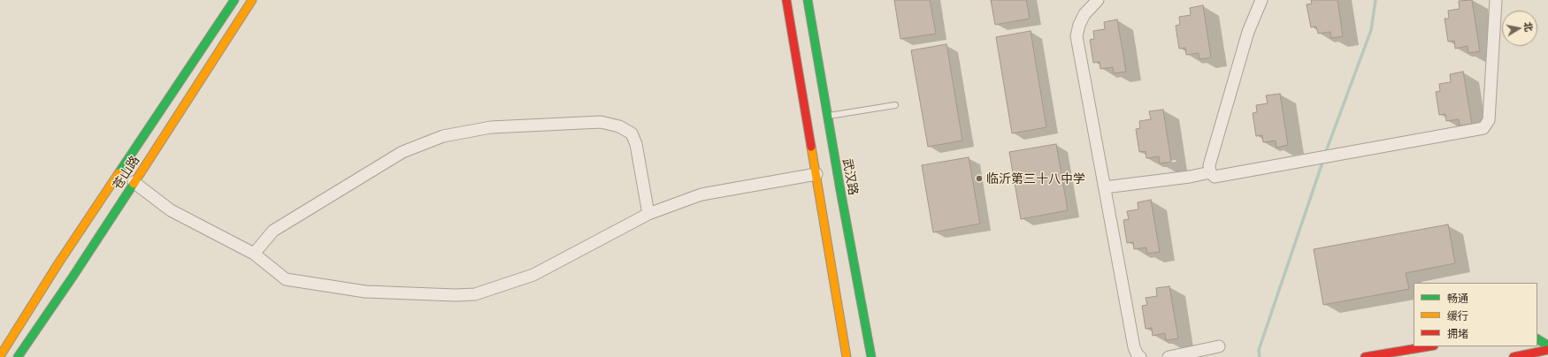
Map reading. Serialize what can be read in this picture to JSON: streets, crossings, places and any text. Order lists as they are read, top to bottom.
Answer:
{
  "streets": {
    "main road": ["苍山路", "武汉路"]
  },
  "places": ["临沂第三十八中学"],
  "legend": ["畅通", "缓行", "拥堵"],
  "north": "right"
}
